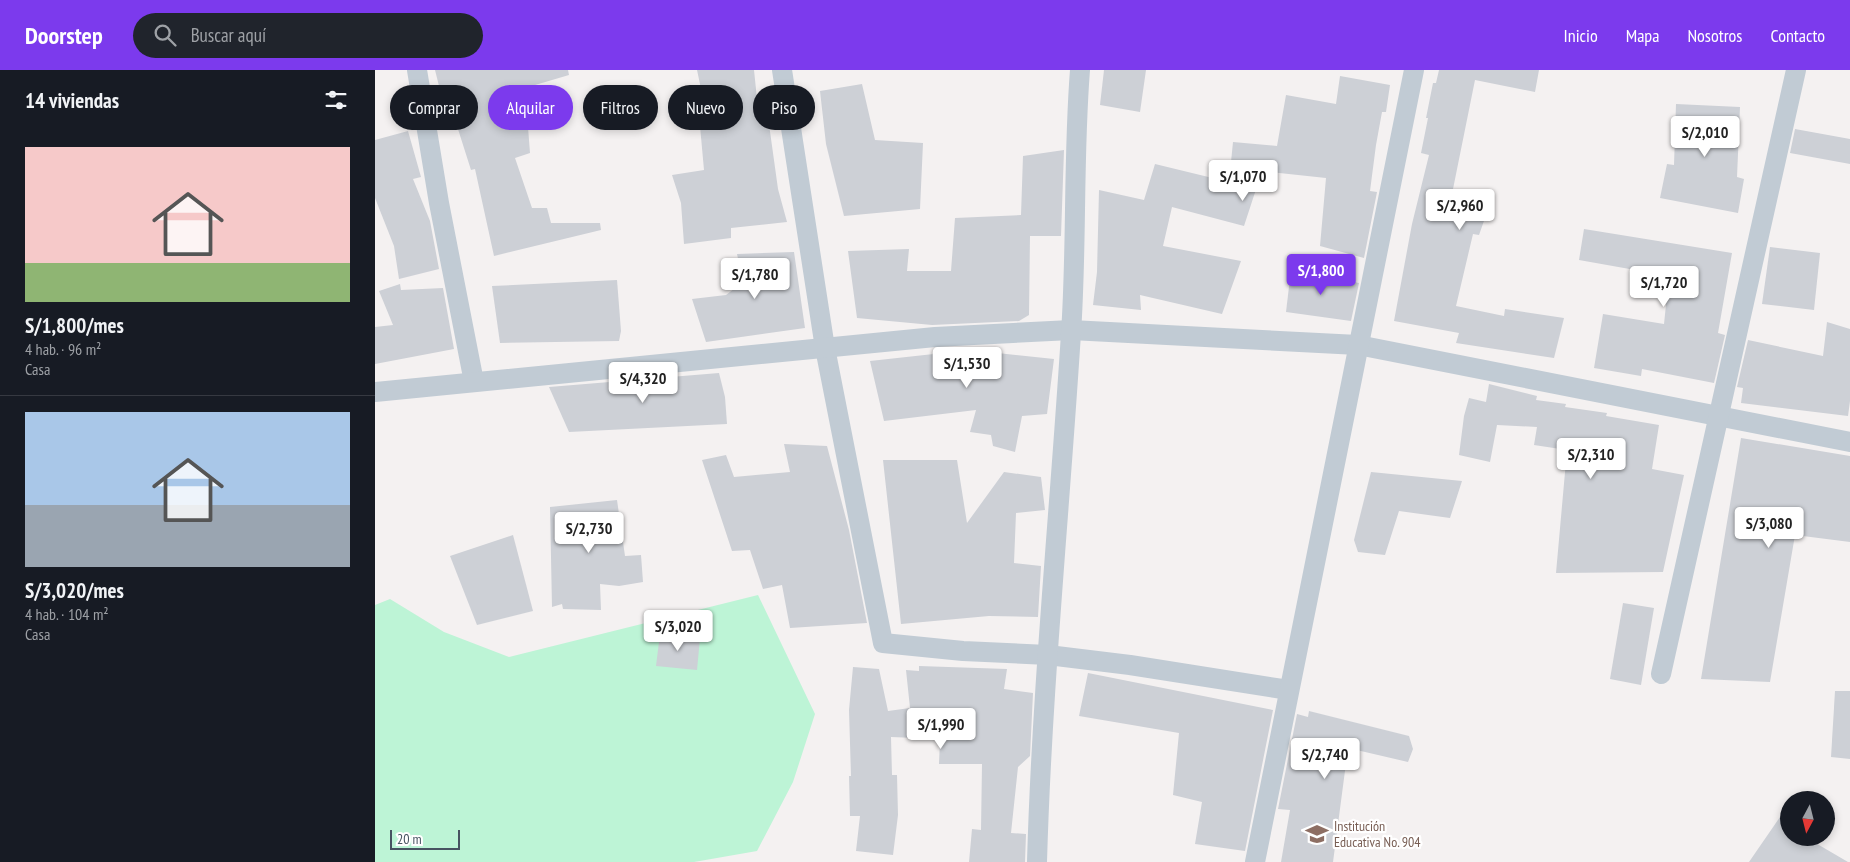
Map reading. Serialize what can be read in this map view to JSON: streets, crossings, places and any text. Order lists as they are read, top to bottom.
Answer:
{
  "places": {
    "school or university": ["Institución Educativa No. 904"]
  },
  "scale_bar": "20 m",
  "north": "bottom",
  "page": {
    "header": "Doorstep",
    "search": "Buscar aquí",
    "nav": [
      "Inicio",
      "Mapa",
      "Nosotros",
      "Contacto"
    ],
    "heading": "14 viviendas",
    "chip": [
      "Comprar",
      "Alquilar",
      "Filtros",
      "Nuevo",
      "Piso"
    ],
    "price": [
      "S/2,010",
      "S/1,070",
      "S/2,960",
      "S/1,800",
      "S/1,780",
      "S/1,720",
      "S/1,530",
      "S/4,320",
      "S/2,310",
      "S/3,080",
      "S/2,730",
      "S/3,020",
      "S/1,990",
      "S/2,740"
    ],
    "list": [
      {
        "name": "S/1,800/mes",
        "note": "4 hab. · 96 m² · Casa"
      },
      {
        "name": "S/3,020/mes",
        "note": "4 hab. · 104 m² · Casa"
      }
    ],
    "scale": "20 m"
  }
}
